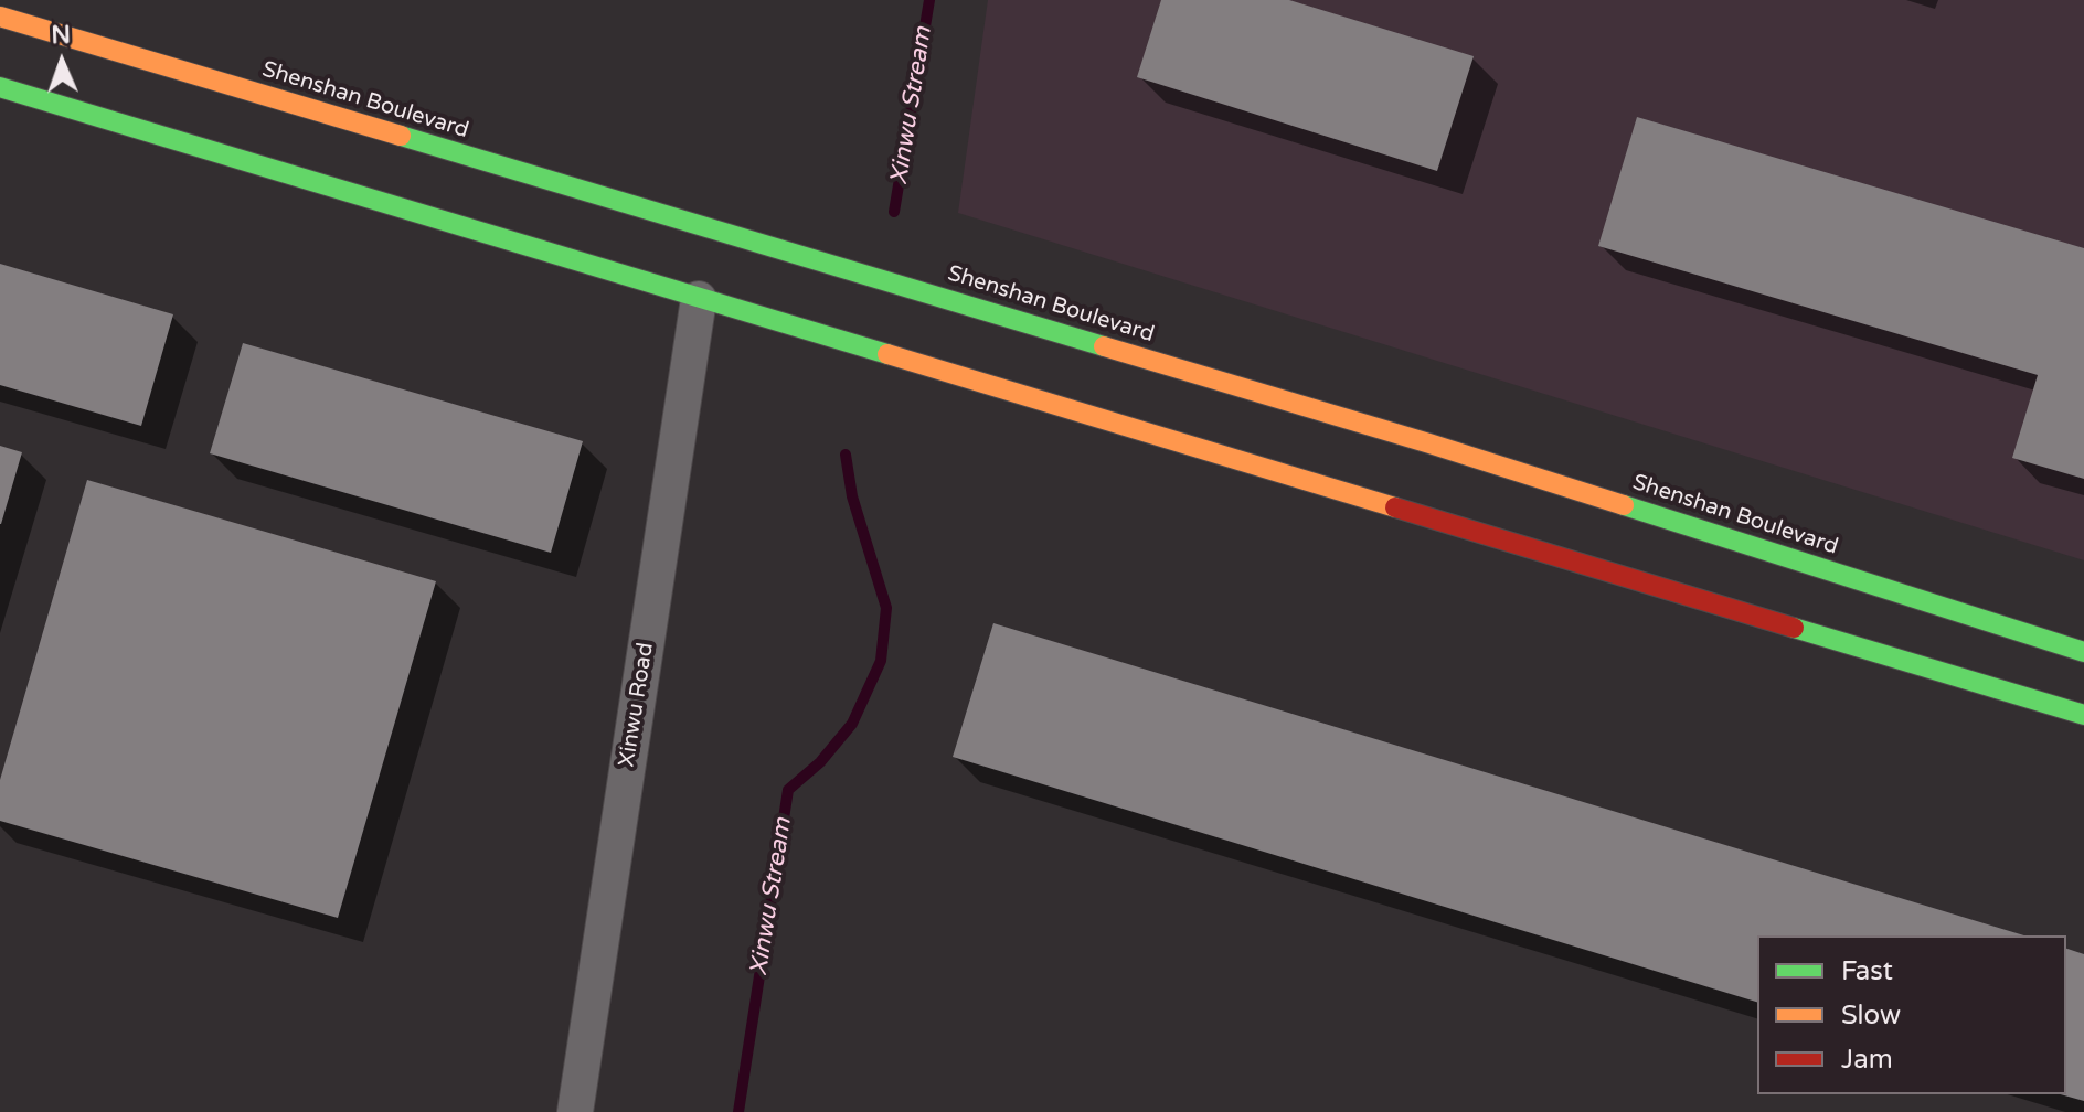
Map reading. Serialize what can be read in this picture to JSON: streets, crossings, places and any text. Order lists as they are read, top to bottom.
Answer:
{
  "streets": {
    "highway": ["Shenshan Boulevard"],
    "street": ["Xinwu Road"]
  },
  "water": ["Xinwu Stream"],
  "legend": ["Fast", "Slow", "Jam"],
  "north": "top"
}
